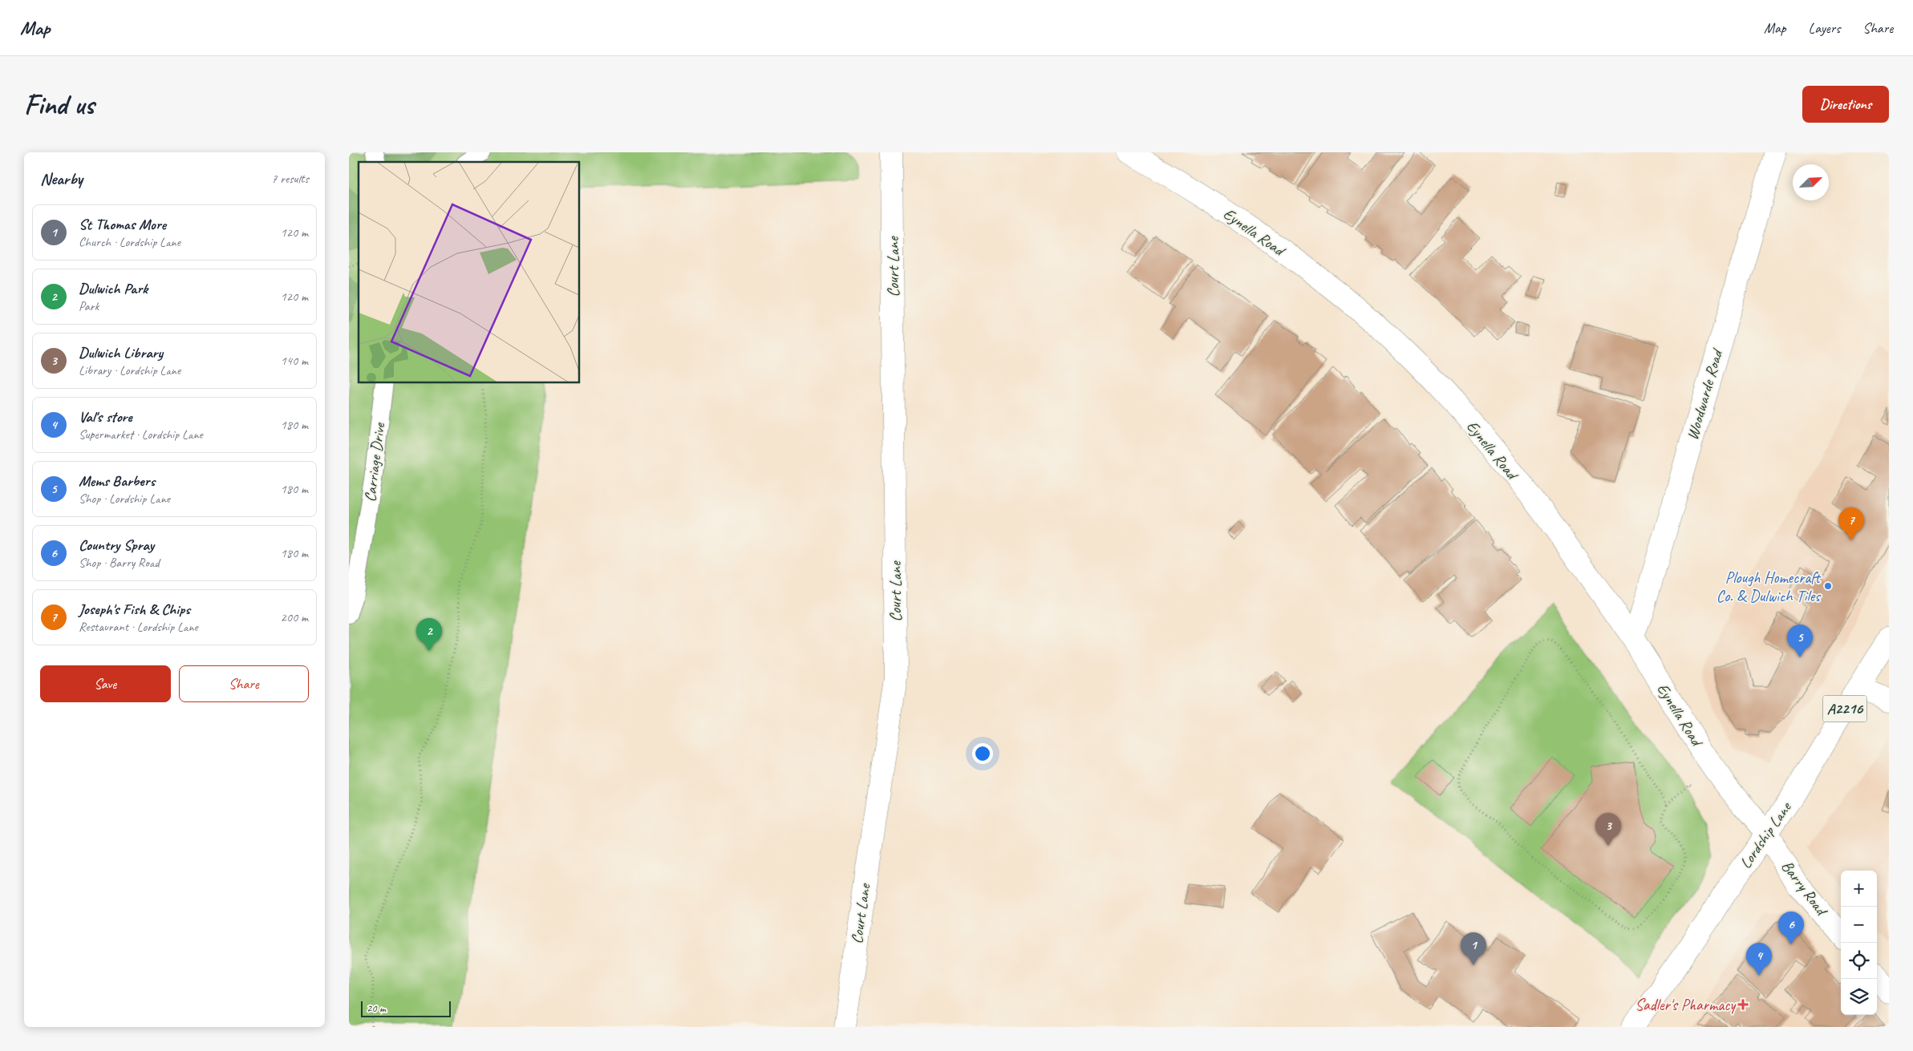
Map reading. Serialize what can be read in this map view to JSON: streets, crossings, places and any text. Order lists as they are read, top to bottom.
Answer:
{
  "streets": {
    "street": [
      "Eynella Road",
      "Court Lane",
      "Woodwarde Road",
      "A2216",
      "Lordship Lane",
      "Barry Road"
    ],
    "lane": ["Carriage Drive"]
  },
  "crossings": [
    ["Eynella Road", "Woodwarde Road"],
    ["Eynella Road", "Lordship Lane"],
    ["Eynella Road", "Barry Road"],
    ["Lordship Lane", "Barry Road"]
  ],
  "places": {
    "other": ["Plough Homecraft Co. & Dulwich Tiles"],
    "health": ["Sadler's Pharmacy"]
  },
  "scale_bar": "20 m",
  "north": "top right",
  "page": {
    "header": "Map",
    "nav": ["Map", "Layers", "Share"],
    "buttons": [
      "Directions",
      ["Save", "Share"]
    ],
    "title": "Find us",
    "heading": ["Nearby", "7 results"],
    "list": [
      {
        "mark": "1",
        "name": "St Thomas More",
        "note": "Church · Lordship Lane",
        "value": "120 m"
      },
      {
        "mark": "2",
        "name": "Dulwich Park",
        "note": "Park",
        "value": "120 m"
      },
      {
        "mark": "3",
        "name": "Dulwich Library",
        "note": "Library · Lordship Lane",
        "value": "140 m"
      },
      {
        "mark": "4",
        "name": "Val's store",
        "note": "Supermarket · Lordship Lane",
        "value": "180 m"
      },
      {
        "mark": "5",
        "name": "Mems Barbers",
        "note": "Shop · Lordship Lane",
        "value": "180 m"
      },
      {
        "mark": "6",
        "name": "Country Spray",
        "note": "Shop · Barry Road",
        "value": "180 m"
      },
      {
        "mark": "7",
        "name": "Joseph's Fish & Chips",
        "note": "Restaurant · Lordship Lane",
        "value": "200 m"
      }
    ],
    "pins": [
      "7",
      "2",
      "5",
      "3",
      "6",
      "1",
      "4"
    ],
    "map_buttons": ["+", "−"],
    "scale": "20 m"
  }
}
